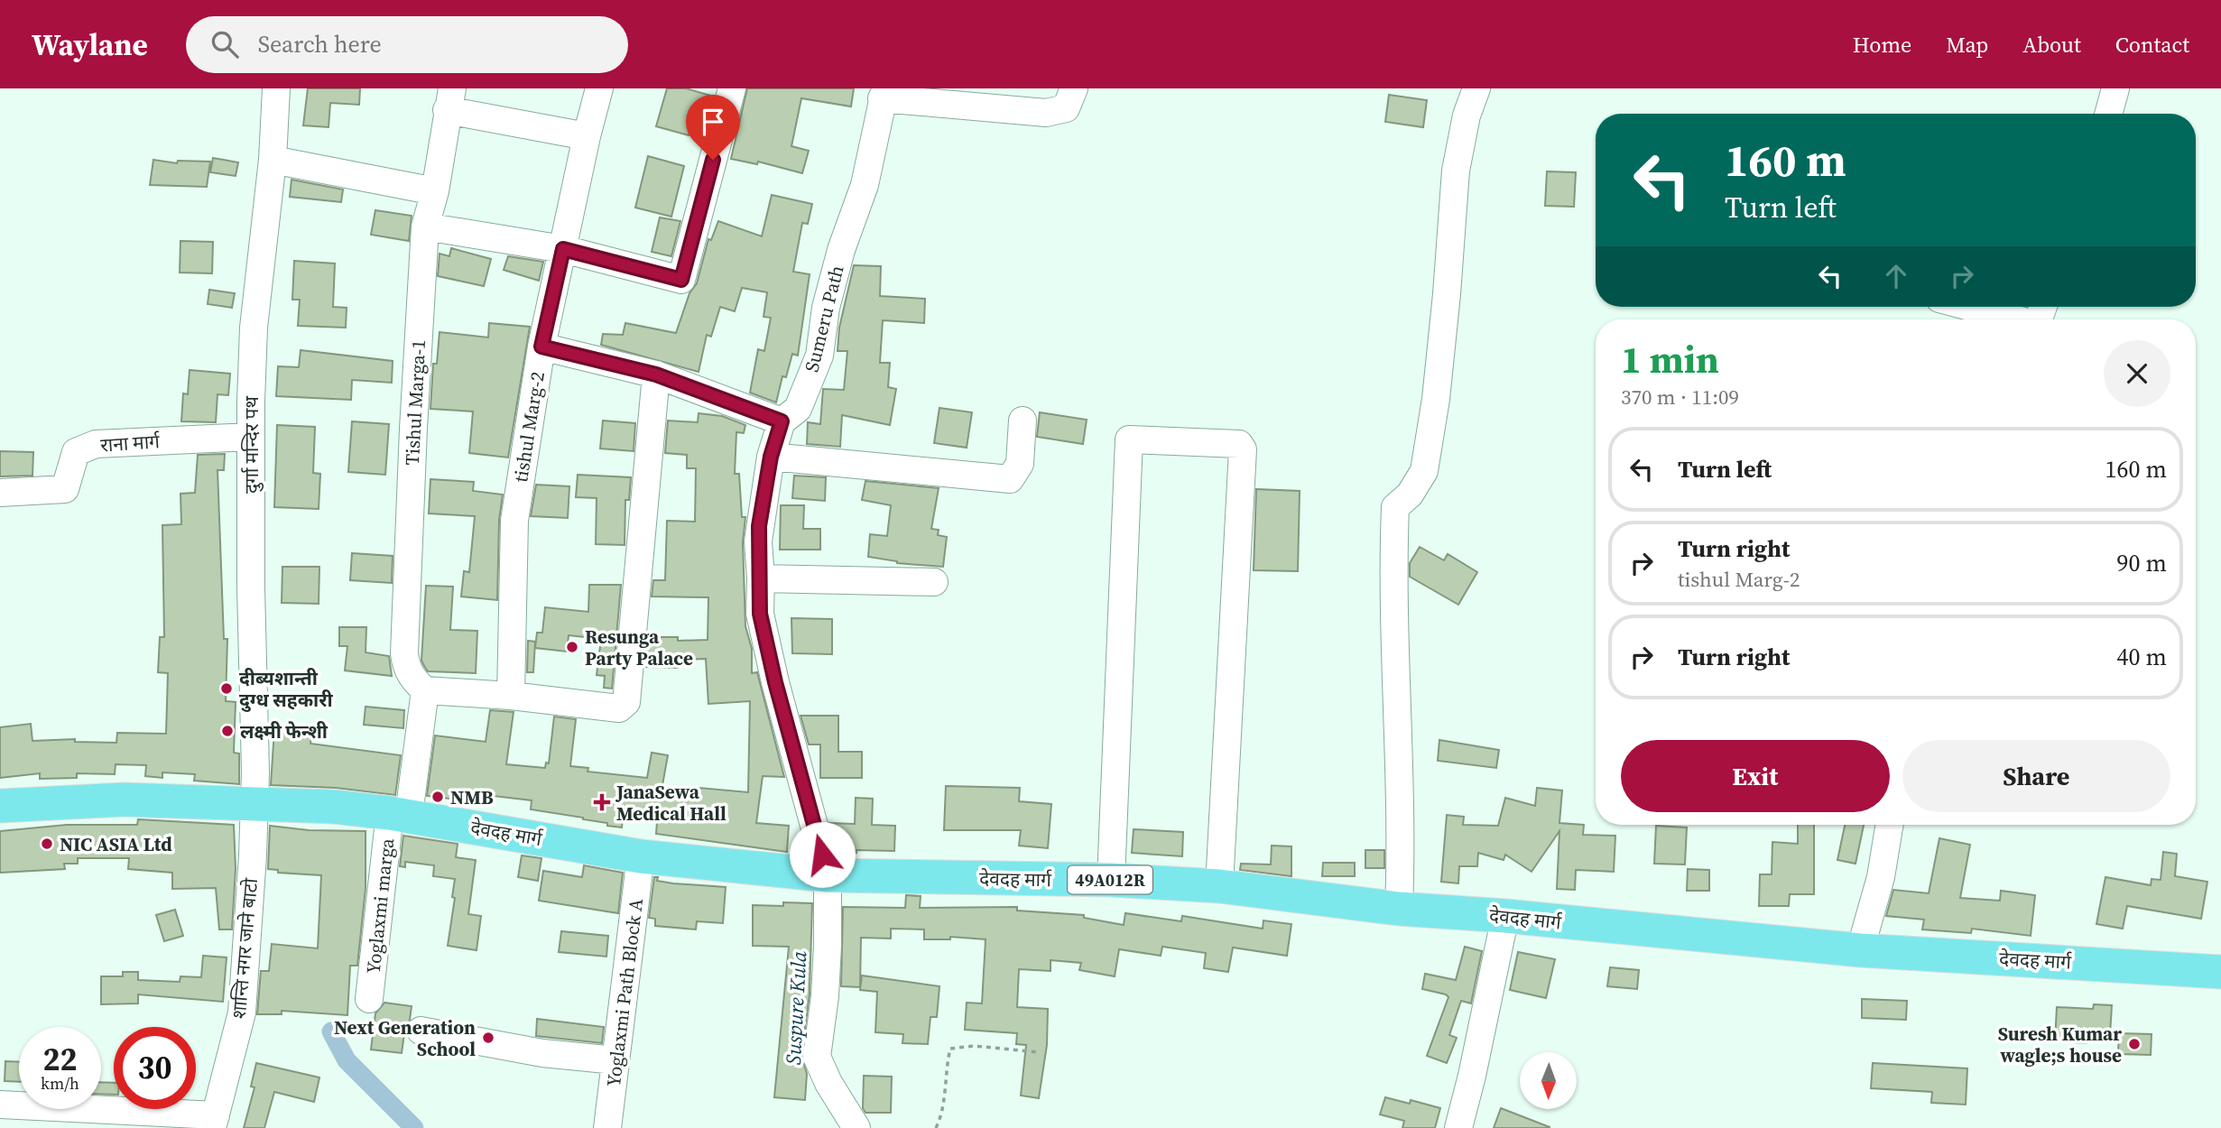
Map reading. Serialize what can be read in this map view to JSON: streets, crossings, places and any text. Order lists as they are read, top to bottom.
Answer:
{
  "streets": {
    "main road": ["देवदह मार्ग", "49A012R"],
    "street": [
      "Sumeru Path",
      "Tishul Marga-1",
      "tishul Marg-2",
      "राना मार्ग",
      "दुर्गा मन्दिर पथ",
      "Yoglaxmi marga",
      "शान्ति नगर जाने बाटो",
      "Yoglaxmi Path Block A"
    ]
  },
  "crossings": [
    ["Sumeru Path", "देवदह मार्ग"],
    ["Tishul Marga-1", "Yoglaxmi marga"],
    ["राना मार्ग", "दुर्गा मन्दिर पथ"],
    ["दुर्गा मन्दिर पथ", "देवदह मार्ग"],
    ["दुर्गा मन्दिर पथ", "शान्ति नगर जाने बाटो"],
    ["देवदह मार्ग", "Yoglaxmi marga"],
    ["देवदह मार्ग", "शान्ति नगर जाने बाटो"],
    ["देवदह मार्ग", "Yoglaxmi Path Block A"]
  ],
  "water": ["Suspure Kula"],
  "places": {
    "other": [
      "Resunga Party Palace",
      "दीब्यशान्ती दुग्ध सहकारी",
      "लक्ष्मी फेन्शी",
      "NMB",
      "NIC ASIA Ltd",
      "Next Generation School",
      "Suresh Kumar wagle;s house"
    ],
    "health": ["JanaSewa Medical Hall"]
  },
  "north": "bottom",
  "page": {
    "header": "Waylane",
    "search": "Search here",
    "nav": [
      "Home",
      "Map",
      "About",
      "Contact"
    ],
    "turn": ["160 m", "Turn left"],
    "heading": ["1 min", "370 m · 11:09"],
    "list": [
      {
        "name": "Turn left",
        "value": "160 m"
      },
      {
        "name": "Turn right",
        "note": "tishul Marg-2",
        "value": "90 m"
      },
      {
        "name": "Turn right",
        "value": "40 m"
      }
    ],
    "buttons": ["Exit", "Share"],
    "speed": "22 km/h",
    "limit": "30"
  }
}
